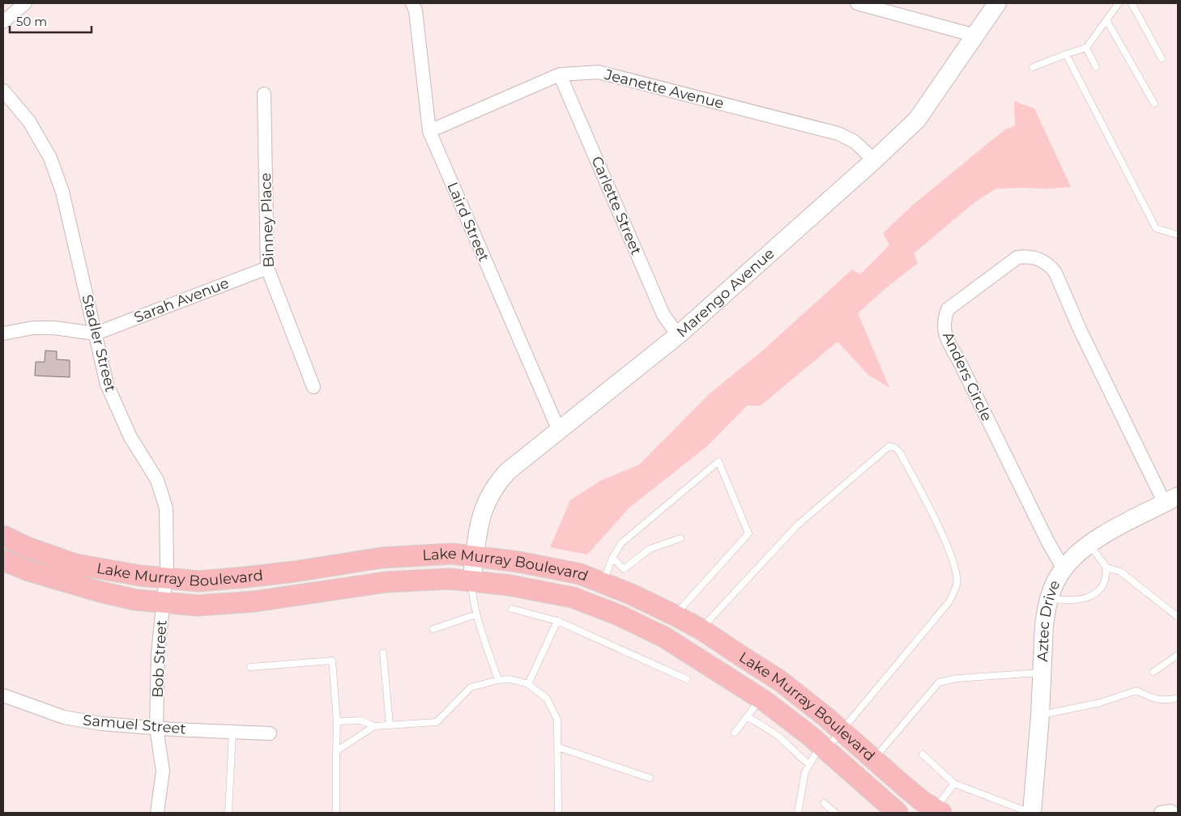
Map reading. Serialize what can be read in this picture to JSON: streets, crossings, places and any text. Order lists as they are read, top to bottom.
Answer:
{
  "streets": {
    "main road": ["Lake Murray Boulevard"],
    "street": [
      "Jeanette Avenue",
      "Carlette Street",
      "Binney Place",
      "Laird Street",
      "Marengo Avenue",
      "Sarah Avenue",
      "Stadler Street",
      "Anders Circle",
      "Aztec Drive",
      "Bob Street",
      "Samuel Street"
    ]
  },
  "crossings": [
    ["Jeanette Avenue", "Carlette Street"],
    ["Jeanette Avenue", "Laird Street"],
    ["Jeanette Avenue", "Marengo Avenue"],
    ["Carlette Street", "Marengo Avenue"],
    ["Binney Place", "Sarah Avenue"],
    ["Laird Street", "Marengo Avenue"],
    ["Marengo Avenue", "Lake Murray Boulevard"],
    ["Sarah Avenue", "Stadler Street"],
    ["Stadler Street", "Lake Murray Boulevard"],
    ["Stadler Street", "Bob Street"],
    ["Anders Circle", "Aztec Drive"],
    ["Lake Murray Boulevard", "Bob Street"],
    ["Bob Street", "Samuel Street"]
  ],
  "scale_bar": "50 m"
}
